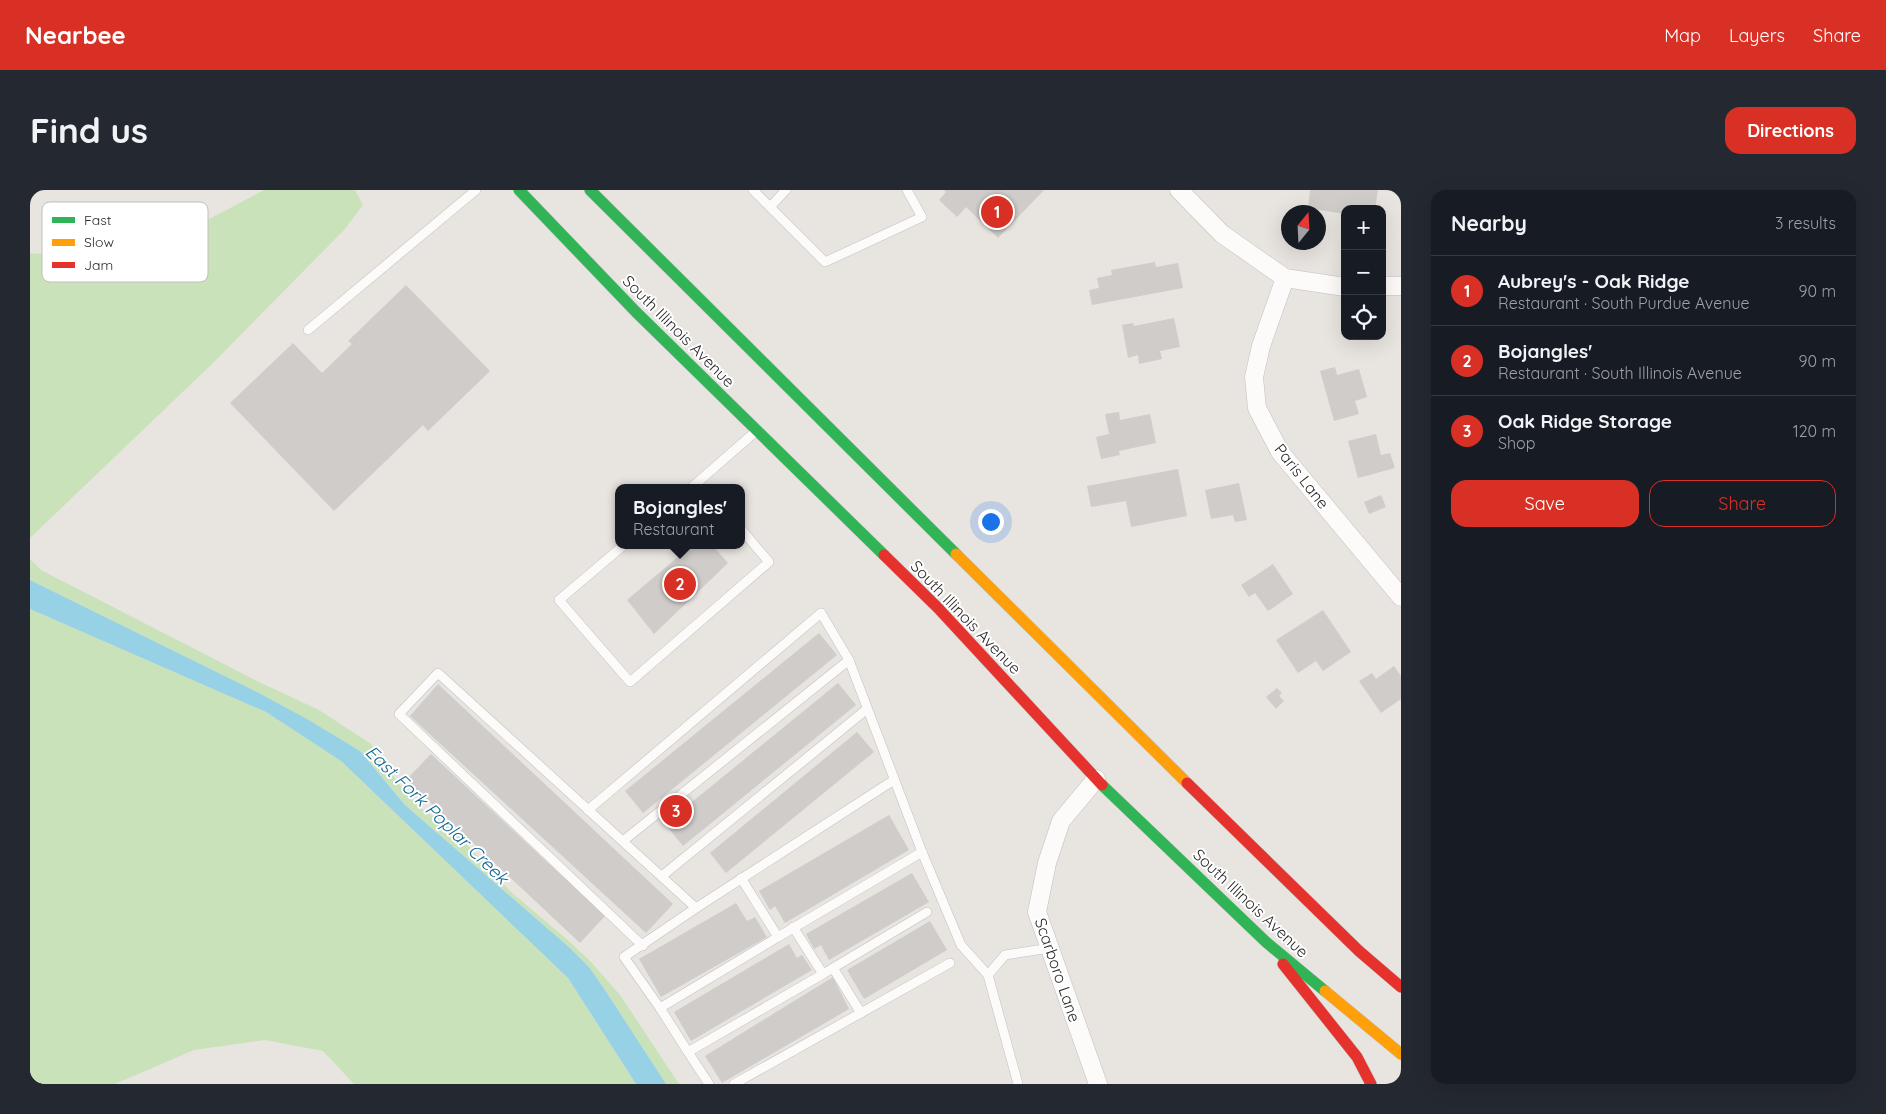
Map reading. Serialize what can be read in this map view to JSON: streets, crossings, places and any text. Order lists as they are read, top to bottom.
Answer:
{
  "streets": {
    "main road": ["South Illinois Avenue"],
    "street": ["Paris Lane", "Scarboro Lane"]
  },
  "crossings": [
    ["South Illinois Avenue", "Scarboro Lane"]
  ],
  "water": ["East Fork Poplar Creek"],
  "legend": ["Fast", "Slow", "Jam"],
  "north": "top",
  "page": {
    "header": "Nearbee",
    "nav": ["Map", "Layers", "Share"],
    "buttons": [
      "Directions",
      ["Save", "Share"]
    ],
    "title": "Find us",
    "heading": ["Nearby", "3 results"],
    "pins": ["1", "2", "3"],
    "map_buttons": ["+", "−"],
    "list": [
      {
        "mark": "1",
        "name": "Aubrey's - Oak Ridge",
        "note": "Restaurant · South Purdue Avenue",
        "value": "90 m"
      },
      {
        "mark": "2",
        "name": "Bojangles'",
        "note": "Restaurant · South Illinois Avenue",
        "value": "90 m"
      },
      {
        "mark": "3",
        "name": "Oak Ridge Storage",
        "note": "Shop",
        "value": "120 m"
      }
    ],
    "popup": ["Bojangles'", "Restaurant"]
  }
}
